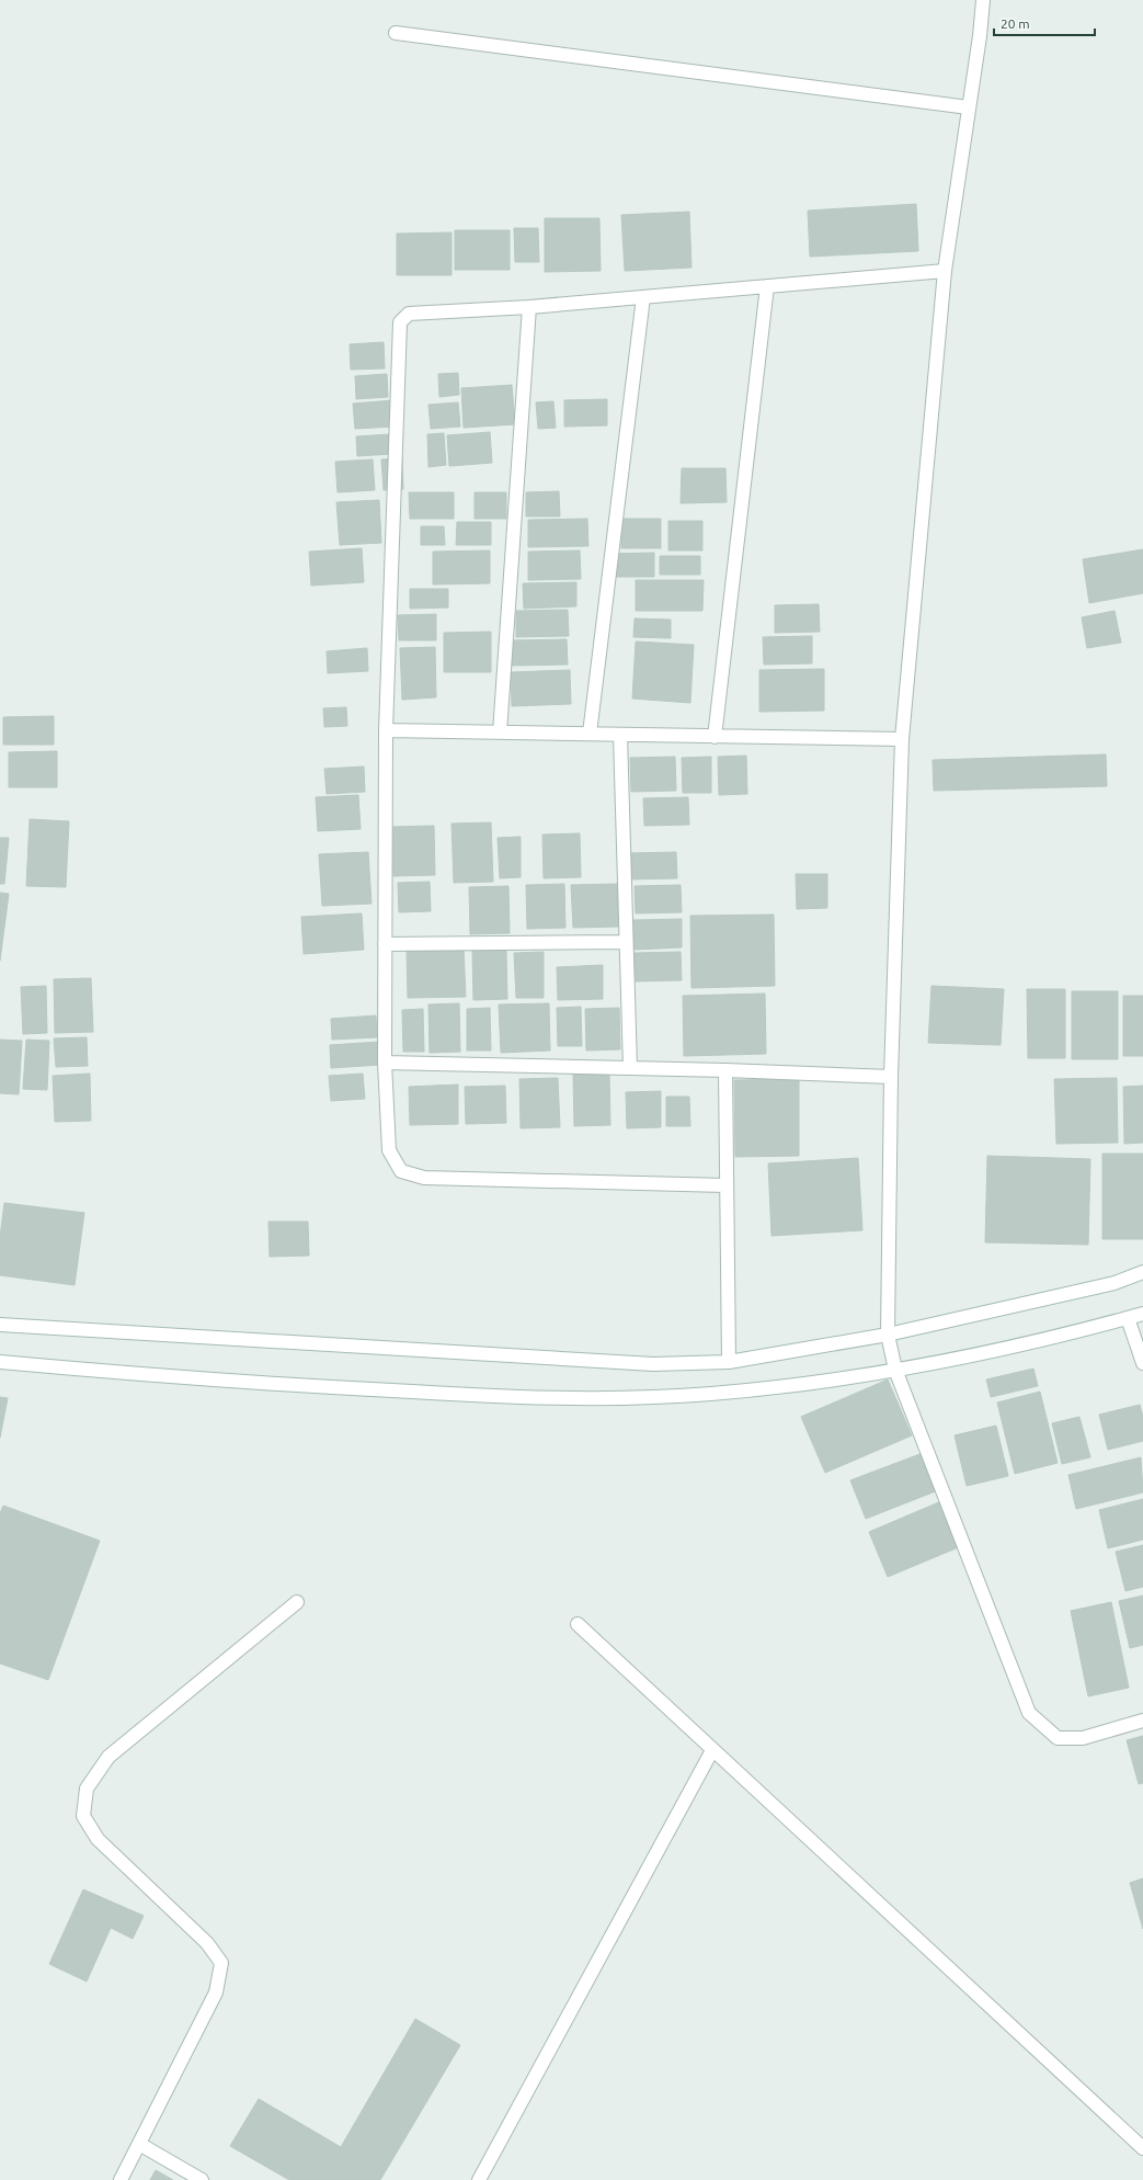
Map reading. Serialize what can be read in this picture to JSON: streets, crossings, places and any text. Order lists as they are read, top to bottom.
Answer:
{
  "scale_bar": "20 m"
}
